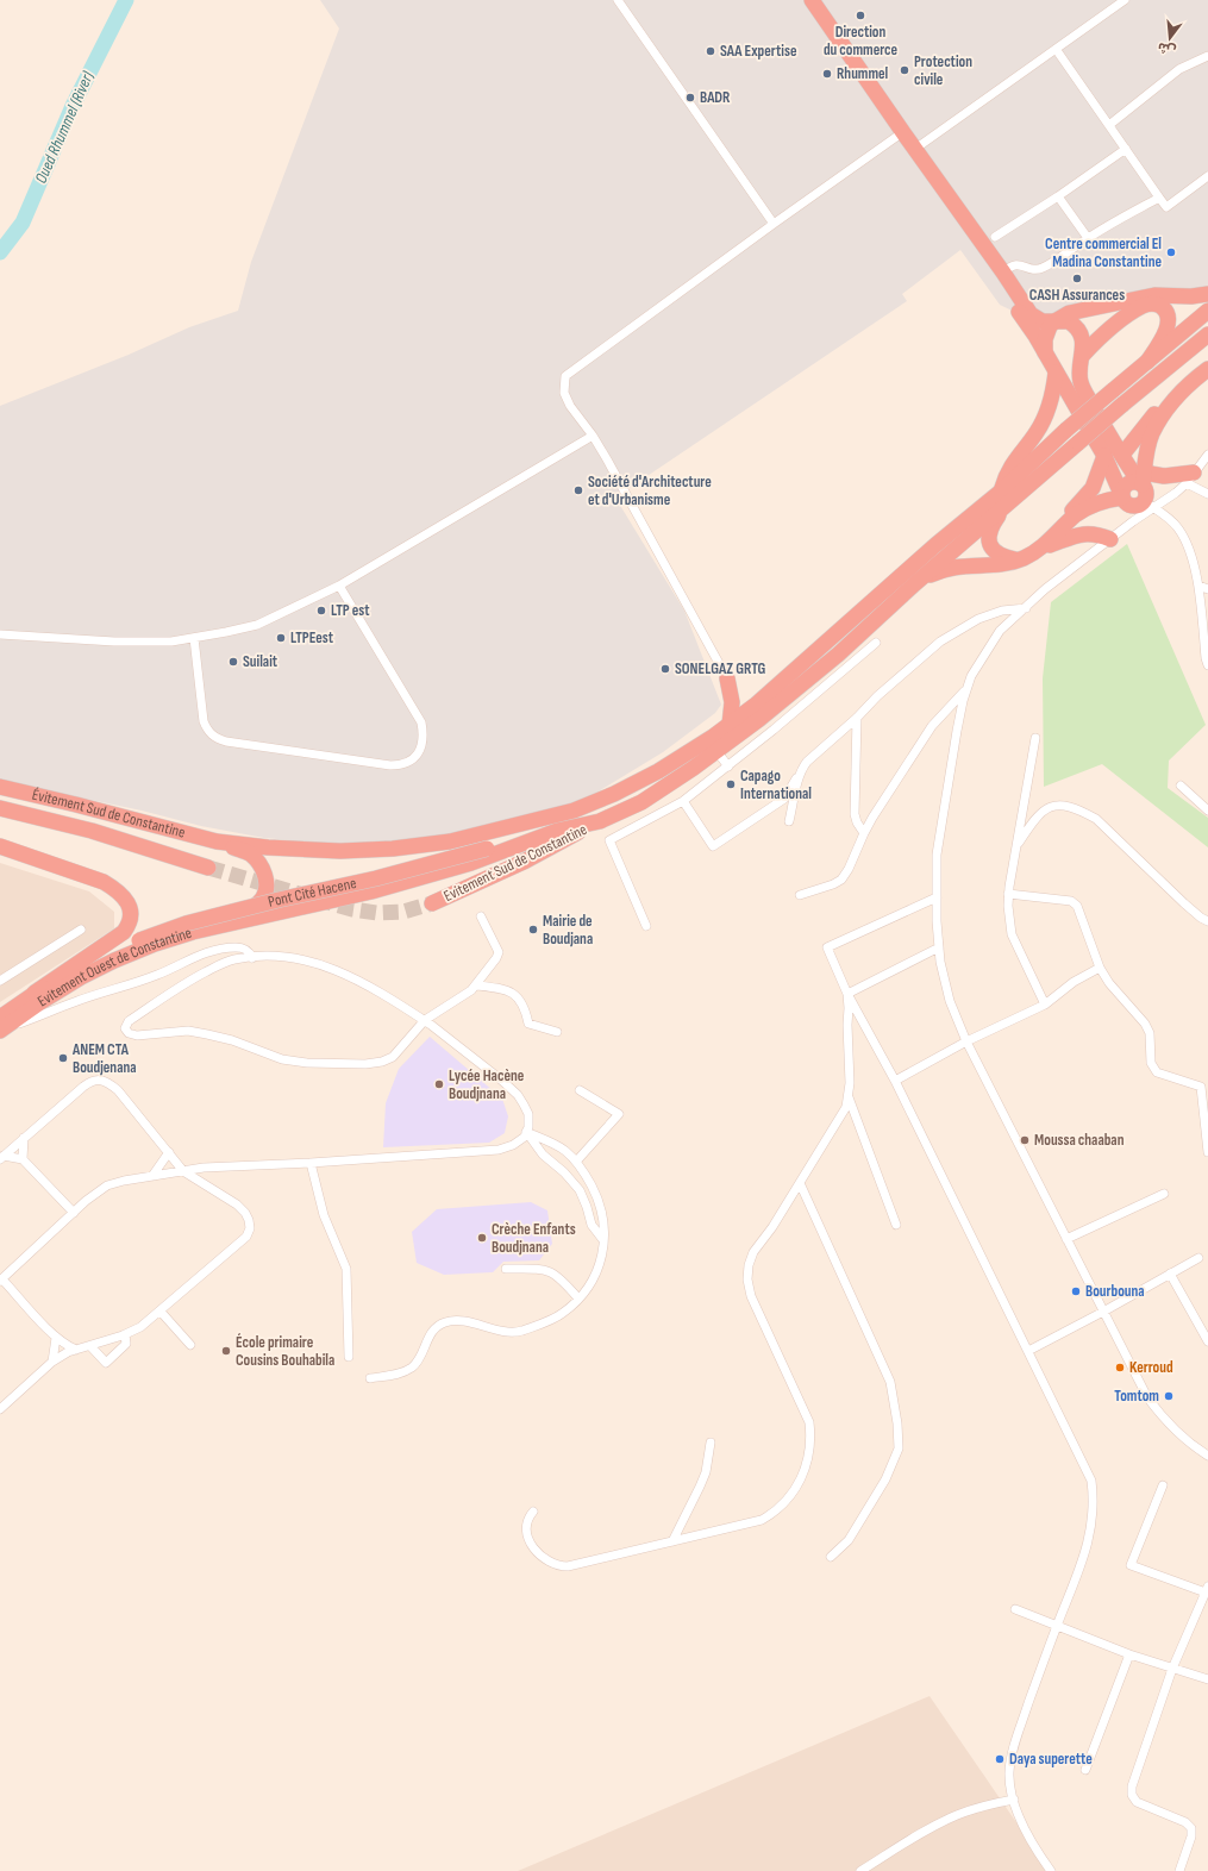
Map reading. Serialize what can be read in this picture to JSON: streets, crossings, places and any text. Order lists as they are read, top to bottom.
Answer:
{
  "streets": {
    "highway": [
      "Évitement Sud de Constantine",
      "Evitement Sud de Constantine",
      "Pont Cité Hacene",
      "Evitement Ouest de Constantine"
    ]
  },
  "crossings": [
    ["Pont Cité Hacene", "Evitement Ouest de Constantine"]
  ],
  "water": ["Oued Rhummel (River)"],
  "places": [
    "Direction du commerce",
    "SAA Expertise",
    "Protection civile",
    "Rhummel",
    "BADR",
    "Centre commercial El Madina Constantine",
    "CASH Assurances",
    "Société d'Architecture et d'Urbanisme",
    "LTP est",
    "LTPEest",
    "Suilait",
    "SONELGAZ GRTG",
    "Capago International",
    "Mairie de Boudjana",
    "ANEM CTA Boudjenana",
    "Lycée Hacène Boudjnana",
    "Moussa chaaban",
    "Crèche Enfants Boudjnana",
    "Bourbouna",
    "École primaire Cousins Bouhabila",
    "Kerroud",
    "Tomtom",
    "Daya superette"
  ],
  "north": "bottom"
}
